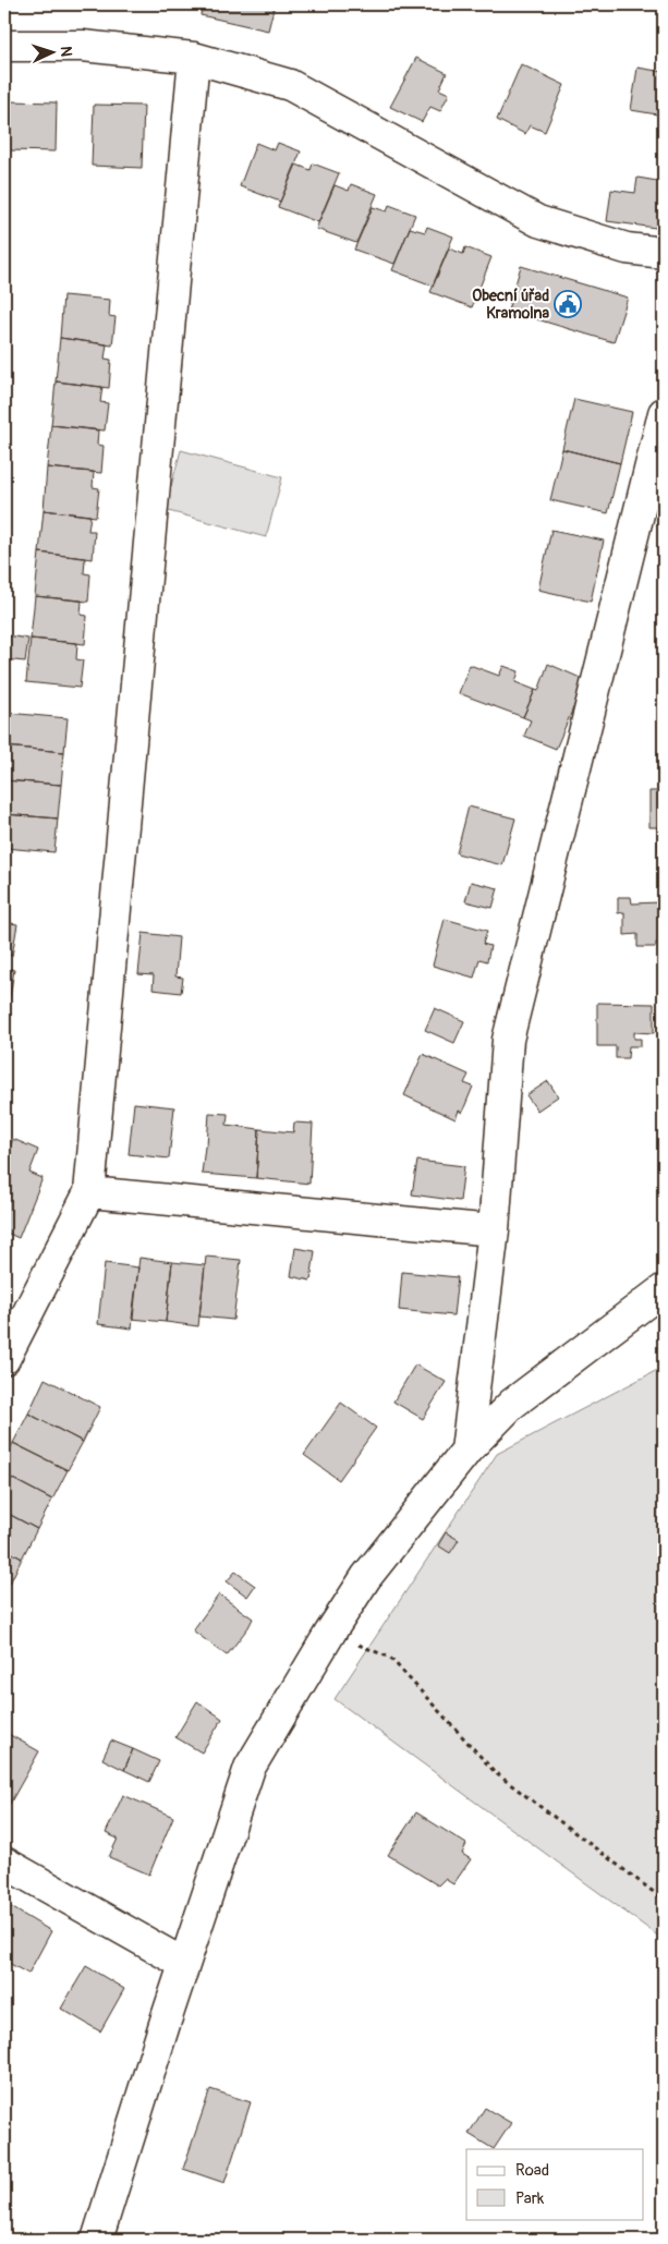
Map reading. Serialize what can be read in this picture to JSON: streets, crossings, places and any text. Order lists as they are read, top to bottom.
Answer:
{
  "places": {
    "public building": ["Obecní úřad Kramolna"]
  },
  "legend": ["Road", "Park"],
  "north": "right"
}
